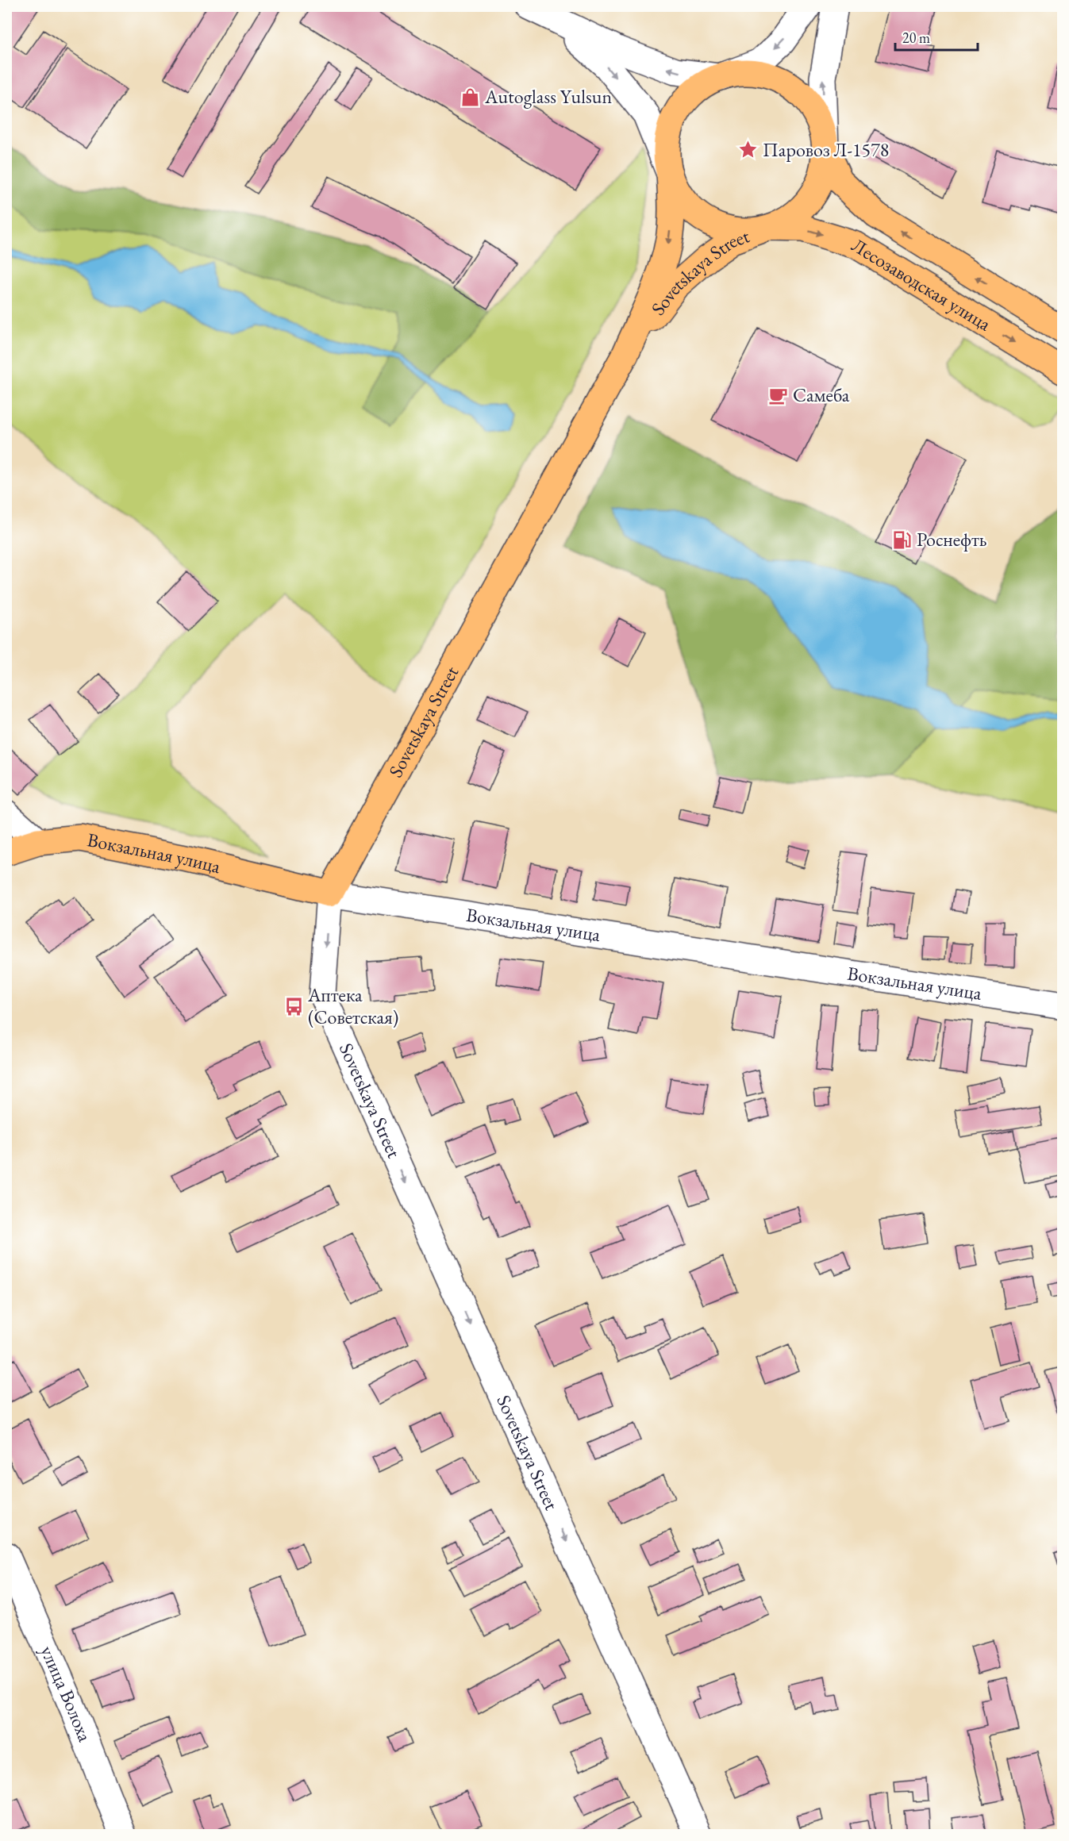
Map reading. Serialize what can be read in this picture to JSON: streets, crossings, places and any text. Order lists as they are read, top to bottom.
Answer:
{
  "streets": {
    "main road": ["Sovetskaya Street", "Лесозаводская улица", "Вокзальная улица"],
    "street": ["улица Волоха"]
  },
  "crossings": [
    ["Sovetskaya Street", "Лесозаводская улица"],
    ["Sovetskaya Street", "Вокзальная улица"]
  ],
  "one_way": ["Sovetskaya Street"],
  "places": {
    "shop": ["Autoglass Yulsun"],
    "place": ["Паровоз Л-1578"],
    "cafe": ["Самеба"],
    "fuel station": ["Роснефть"],
    "bus stop": ["Аптека (Советская)"]
  },
  "scale_bar": "20 m"
}
